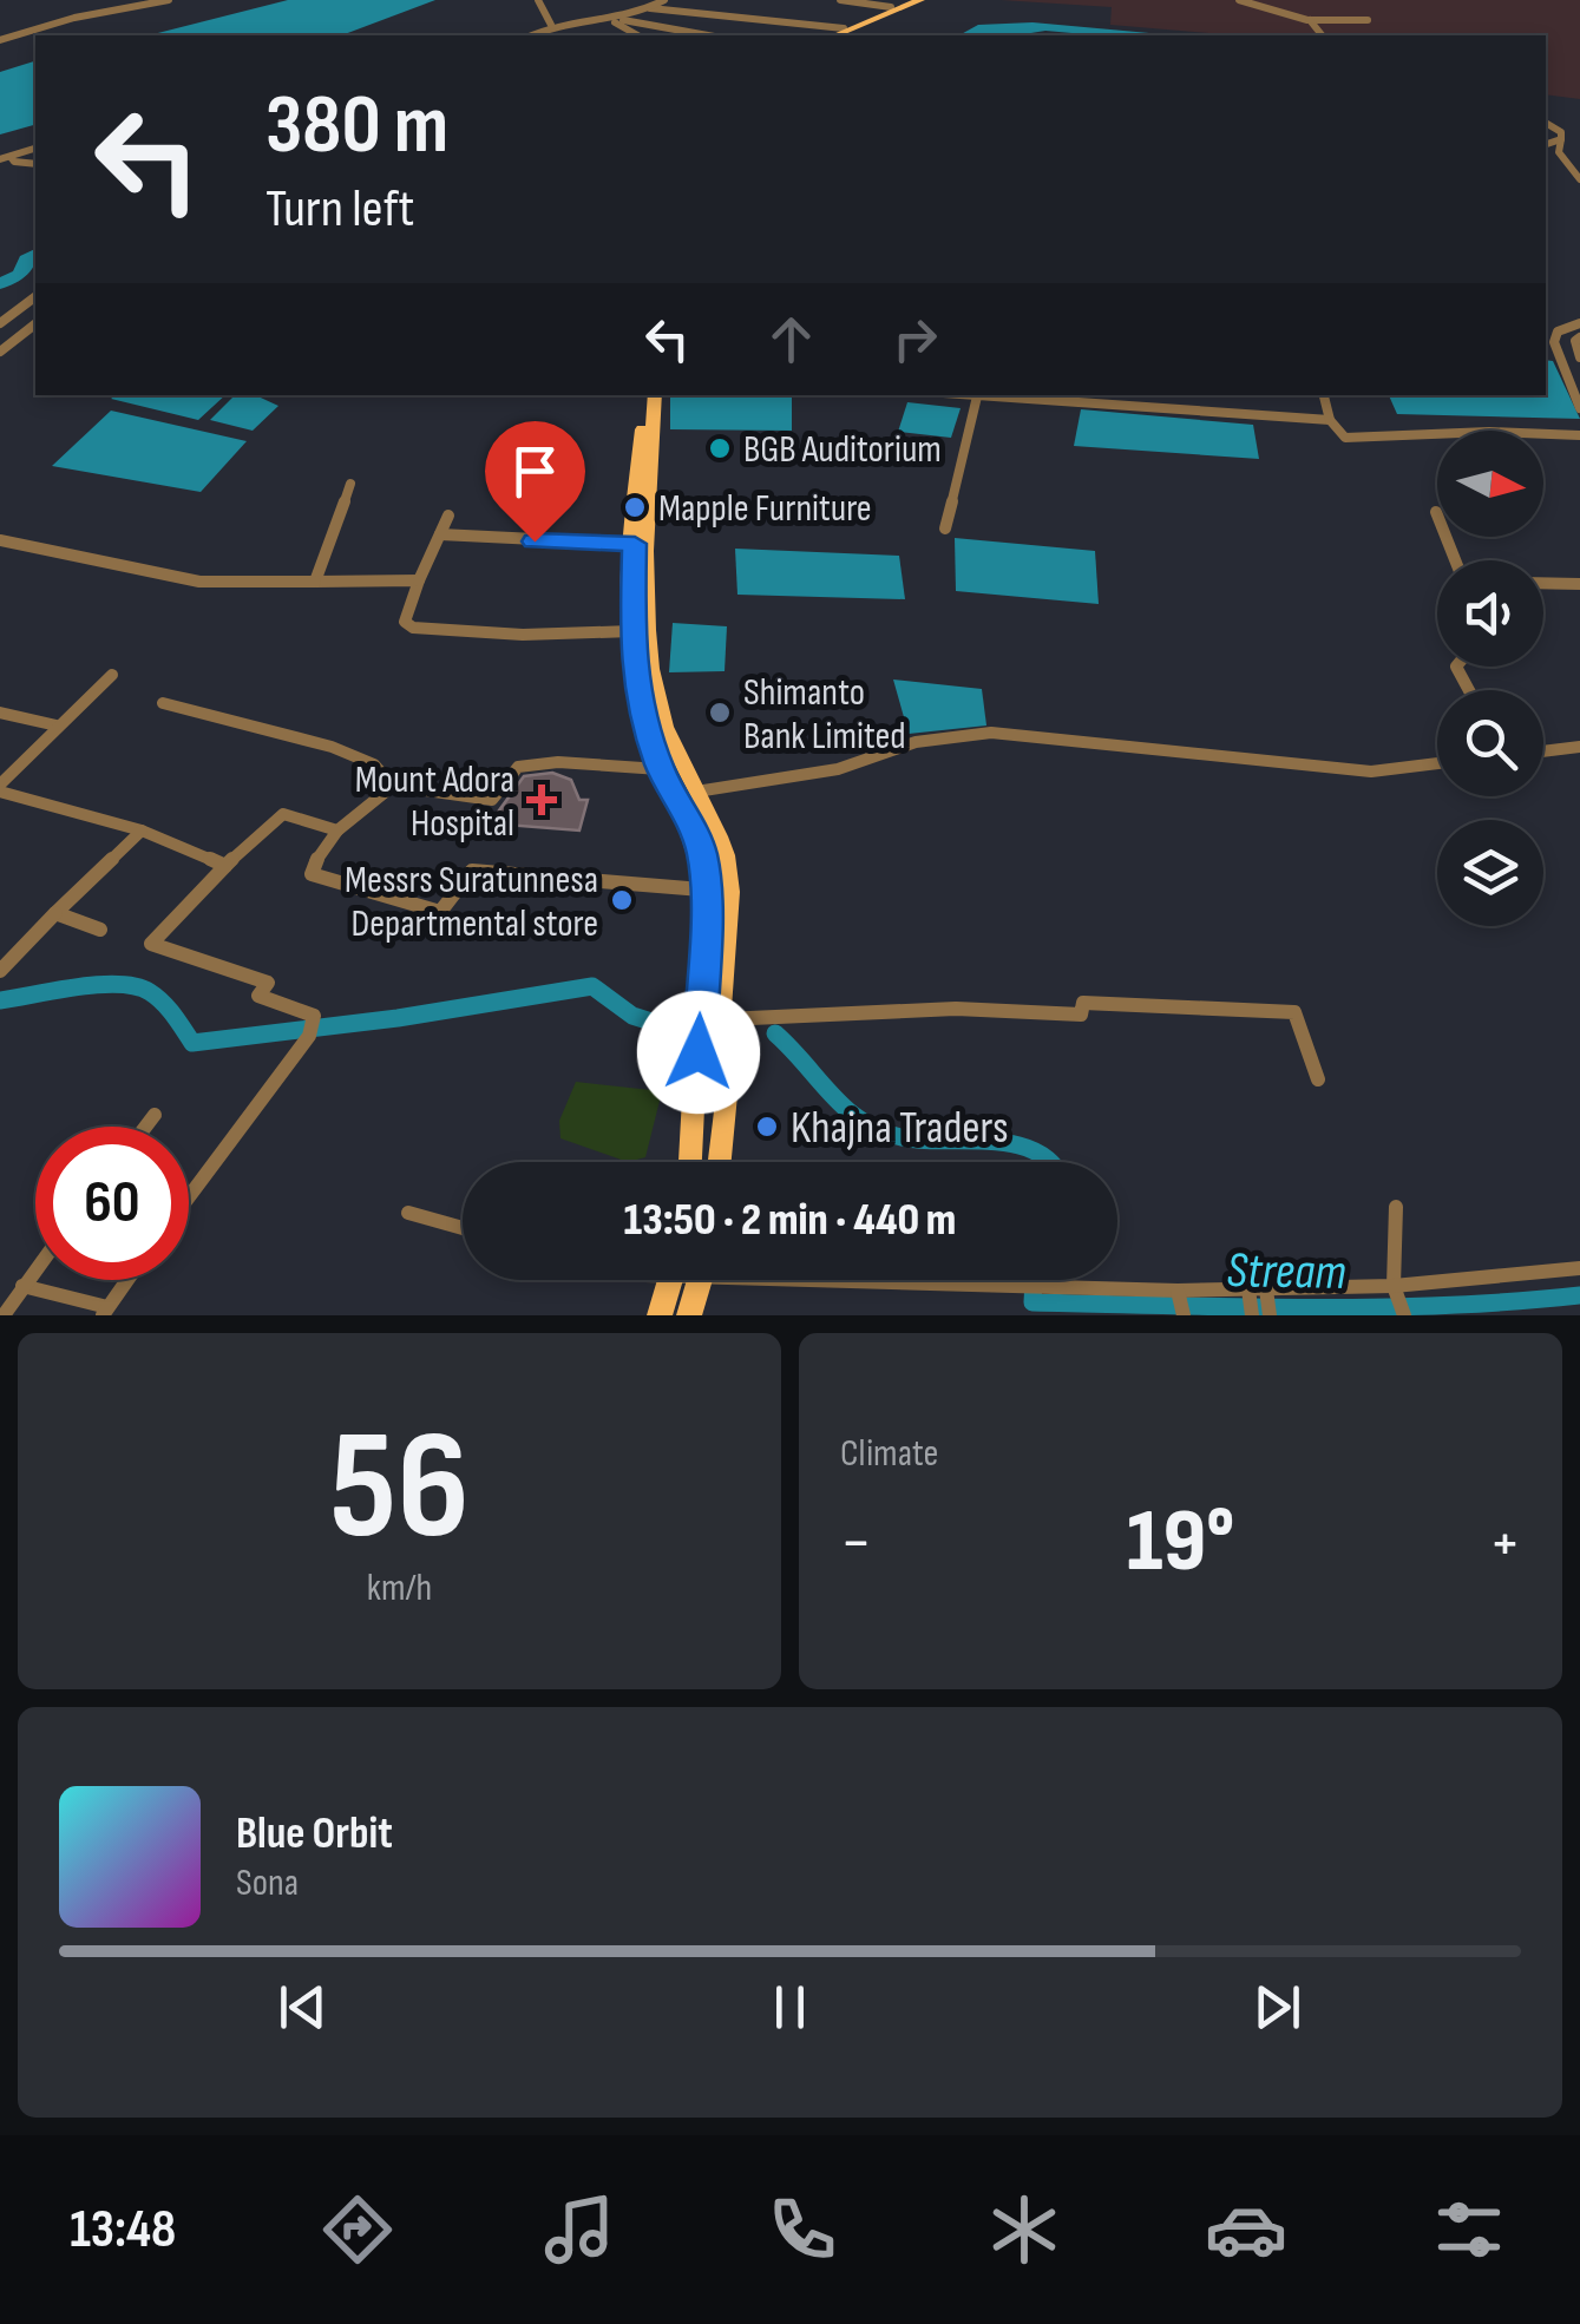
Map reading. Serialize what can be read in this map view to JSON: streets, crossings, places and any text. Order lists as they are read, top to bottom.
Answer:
{
  "water": ["Stream"],
  "places": {
    "other": [
      "BGB Auditorium",
      "Mapple Furniture",
      "Shimanto Bank Limited",
      "Messrs Suratunnesa Departmental store",
      "Khajna Traders"
    ],
    "health": ["Mount Adora Hospital"]
  },
  "north": "right",
  "page": {
    "turn": ["380 m", "Turn left"],
    "limit": "60",
    "trip": "13:50 · 2 min · 440 m",
    "tile": [
      ["56", "km/h"],
      "Climate"
    ],
    "heat": ["−", "19°", "+"],
    "song": ["Blue Orbit", "Sona"],
    "tabs": "13:48"
  }
}
